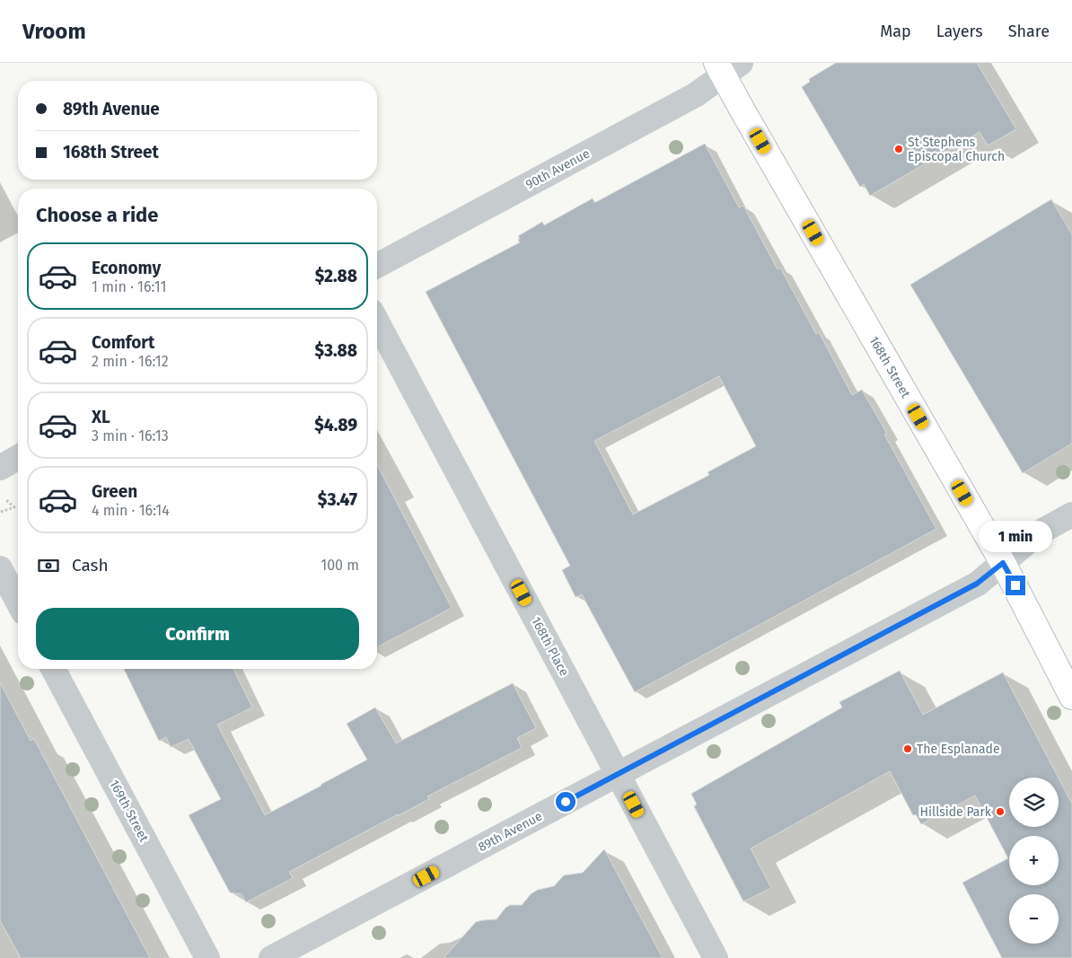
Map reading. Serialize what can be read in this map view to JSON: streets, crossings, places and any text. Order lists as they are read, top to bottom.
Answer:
{
  "streets": {
    "main road": ["168th Street"],
    "street": [
      "90th Avenue",
      "168th Place",
      "169th Street",
      "89th Avenue"
    ]
  },
  "crossings": [
    ["90th Avenue", "168th Street"],
    ["168th Street", "89th Avenue"],
    ["168th Place", "89th Avenue"]
  ],
  "places": ["St Stephens Episcopal Church", "The Esplanade", "Hillside Park"],
  "page": {
    "header": "Vroom",
    "nav": ["Map", "Layers", "Share"],
    "banner": ["89th Avenue", "168th Street"],
    "heading": "Choose a ride",
    "list": [
      {
        "name": "Economy",
        "note": "1 min · 16:11",
        "value": "$2.88"
      },
      {
        "name": "Comfort",
        "note": "2 min · 16:12",
        "value": "$3.88"
      },
      {
        "name": "XL",
        "note": "3 min · 16:13",
        "value": "$4.89"
      },
      {
        "name": "Green",
        "note": "4 min · 16:14",
        "value": "$3.47"
      }
    ],
    "bubble": "1 min",
    "pay": ["Cash", "100 m"],
    "buttons": "Confirm",
    "map_buttons": ["+", "−"]
  }
}
